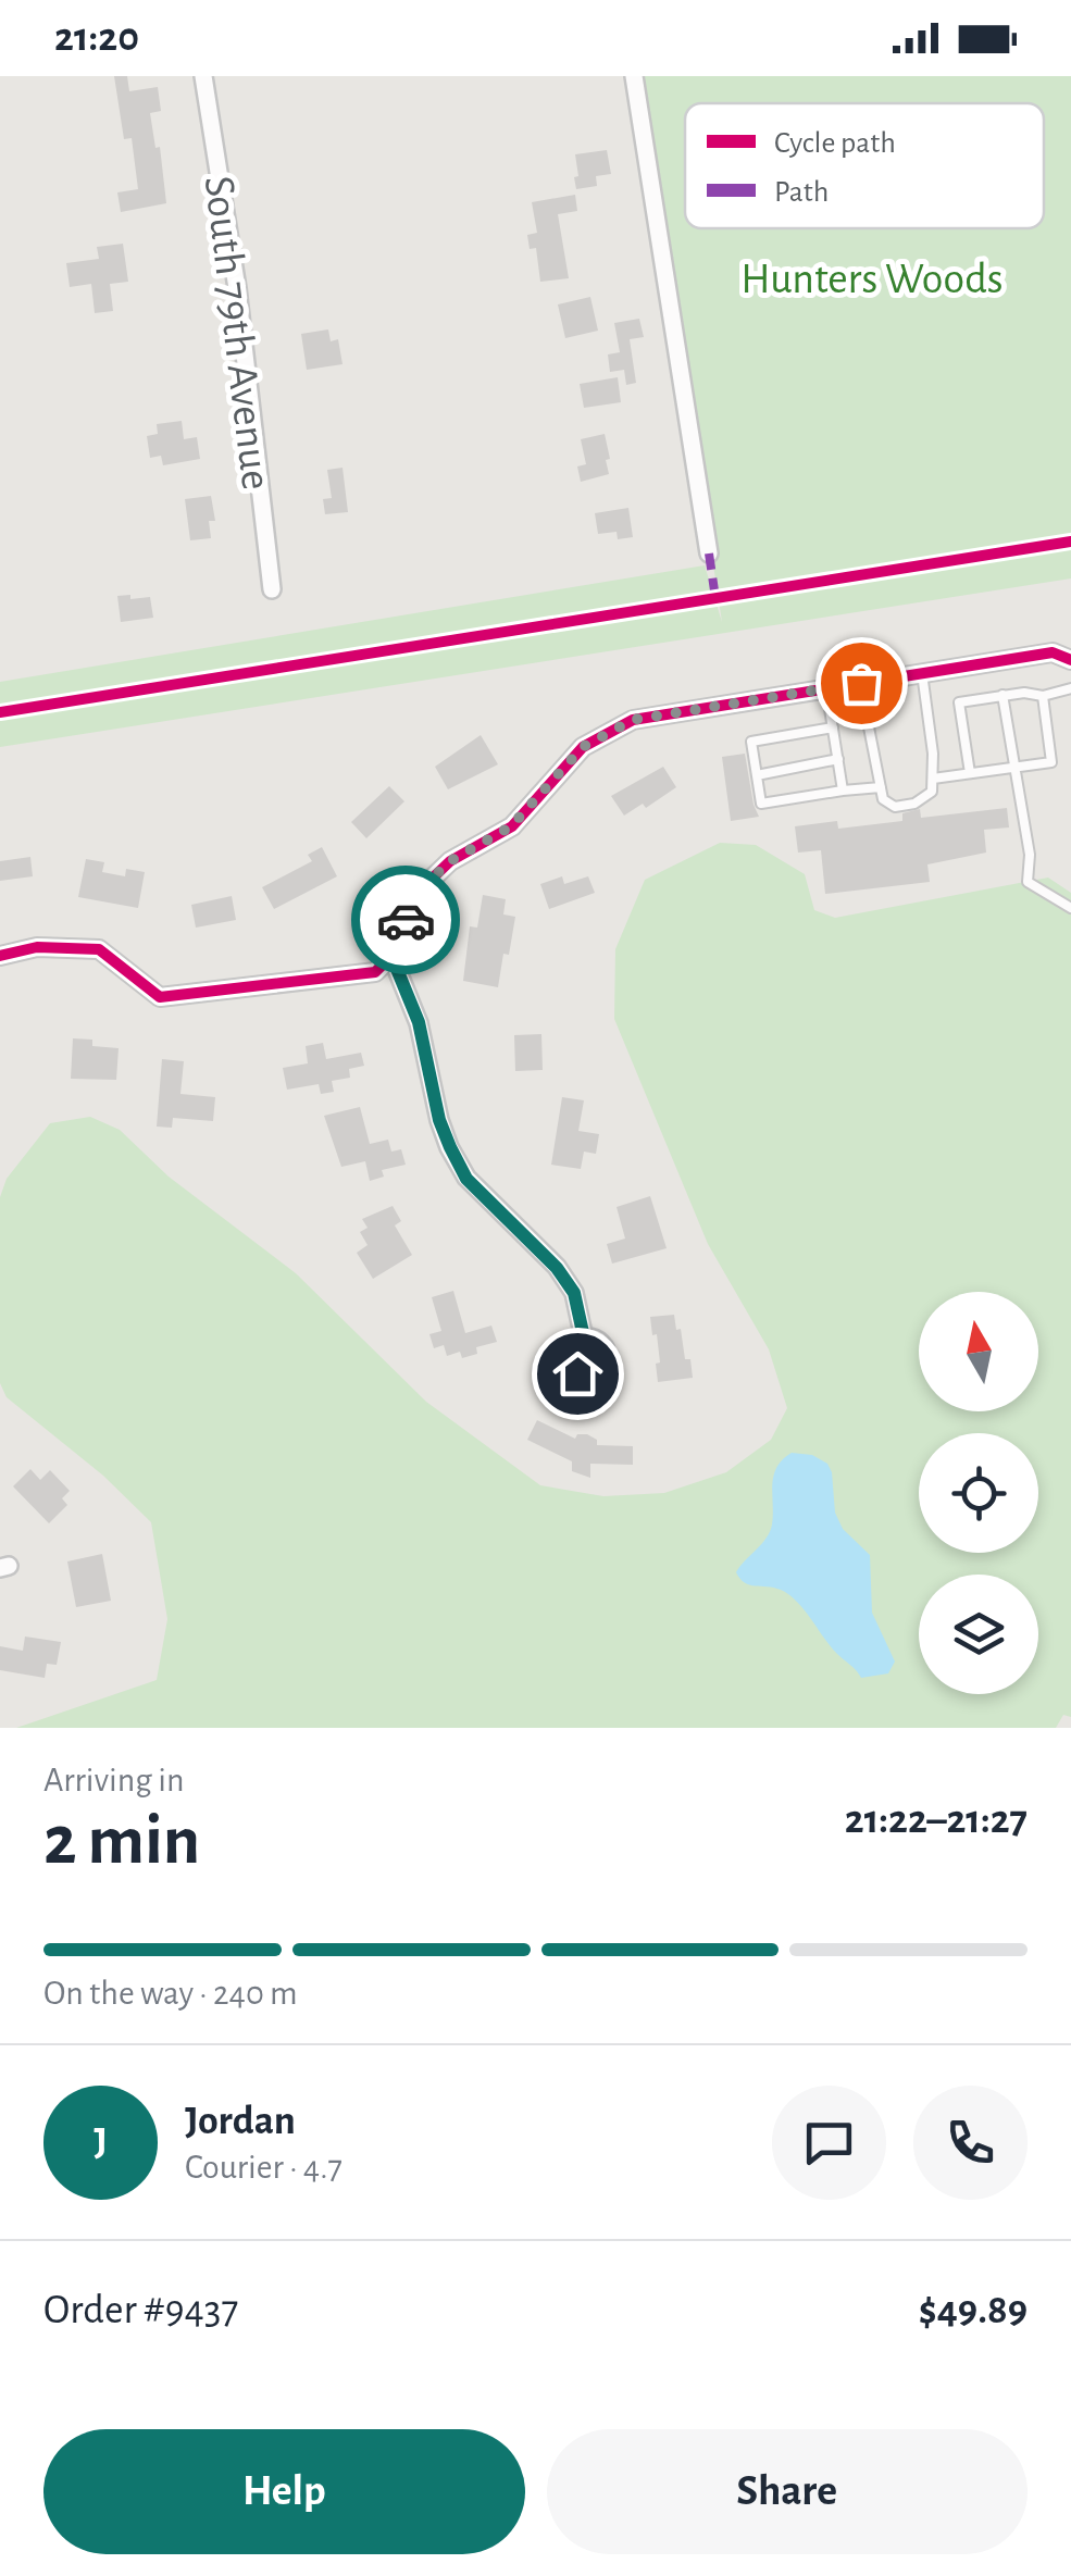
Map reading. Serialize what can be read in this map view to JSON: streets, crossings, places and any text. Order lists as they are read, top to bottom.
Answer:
{
  "streets": {
    "street": ["South 79th Avenue"]
  },
  "parks": ["Hunters Woods"],
  "legend": ["Cycle path", "Path"],
  "north": "top",
  "page": {
    "status": "21:20",
    "heading": ["2 min", "Arriving in", "21:22–21:27"],
    "panel": [
      "Jordan",
      "Courier · 4.7",
      "Order #9437",
      "$49.89"
    ],
    "bar": "On the way · 240 m",
    "round": "J",
    "buttons": ["Help", "Share"]
  }
}
